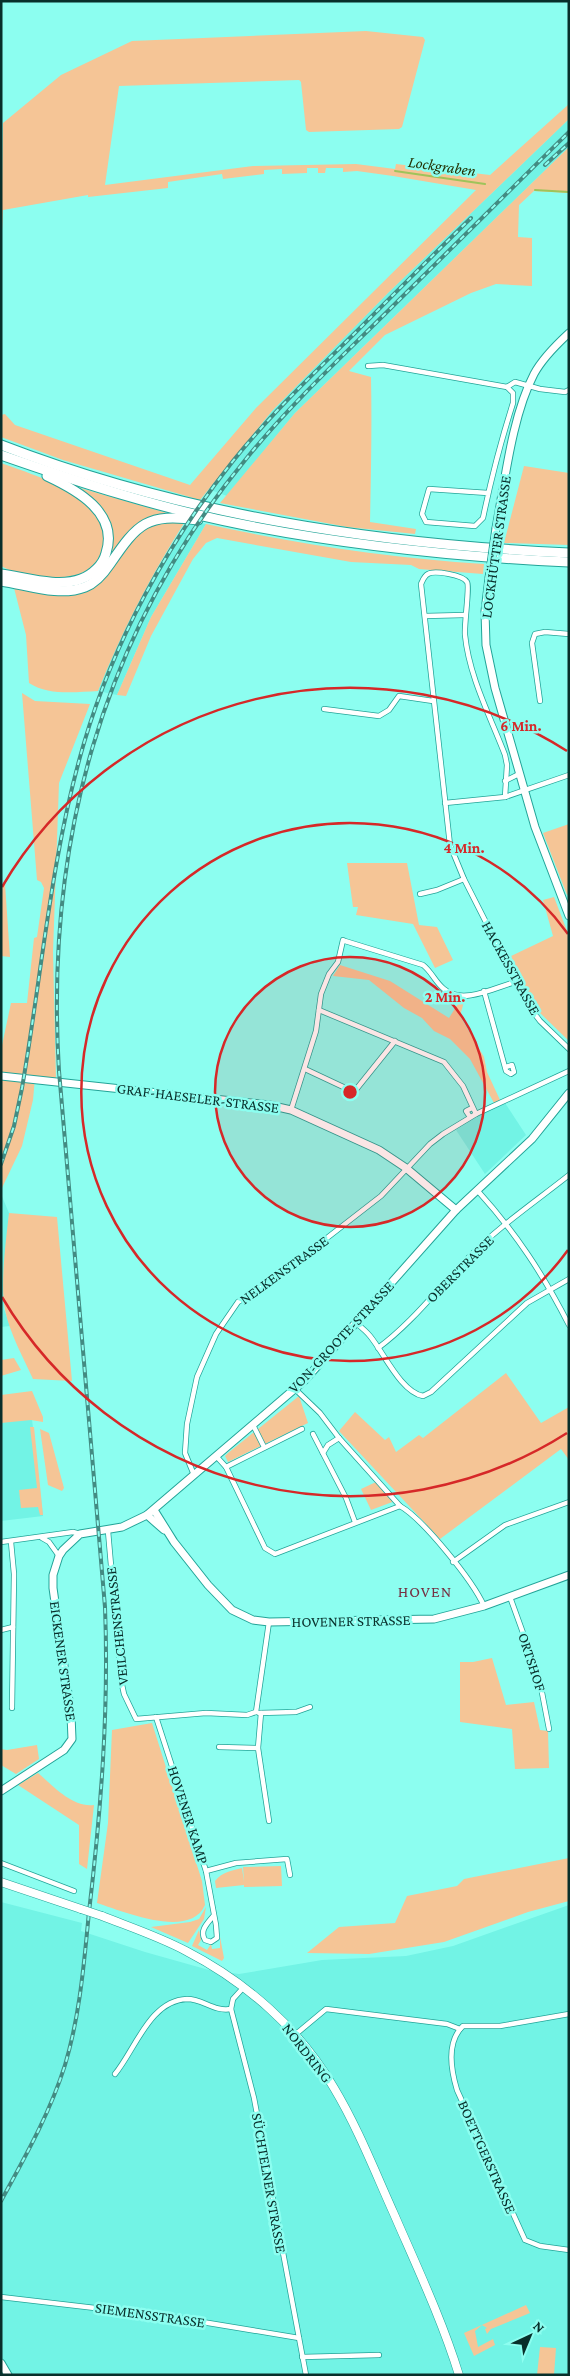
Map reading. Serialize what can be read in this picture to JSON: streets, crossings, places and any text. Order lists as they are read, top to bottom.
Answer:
{
  "streets": {
    "main road": ["NORDRING"],
    "street": [
      "LOCKHÜTTER STRASSE",
      "HACKESSTRASSE",
      "GRAF-HAESELER-STRASSE",
      "OBERSTRASSE",
      "NELKENSTRASSE",
      "VON-GROOTE-STRASSE",
      "HOVENER STRASSE",
      "VEILCHENSTRASSE",
      "EICKENER STRASSE",
      "ORTSHOF",
      "HOVENER KAMP",
      "BOETTGERSTRASSE",
      "SÜCHTELNER STRASSE",
      "SIEMENSSTRASSE"
    ]
  },
  "crossings": [
    ["LOCKHÜTTER STRASSE", "HACKESSTRASSE"],
    ["GRAF-HAESELER-STRASSE", "NELKENSTRASSE"],
    ["GRAF-HAESELER-STRASSE", "VON-GROOTE-STRASSE"],
    ["NELKENSTRASSE", "VON-GROOTE-STRASSE"],
    ["VON-GROOTE-STRASSE", "HOVENER STRASSE"],
    ["VON-GROOTE-STRASSE", "VEILCHENSTRASSE"],
    ["VON-GROOTE-STRASSE", "EICKENER STRASSE"],
    ["HOVENER STRASSE", "ORTSHOF"],
    ["VEILCHENSTRASSE", "HOVENER KAMP"],
    ["SÜCHTELNER STRASSE", "SIEMENSSTRASSE"]
  ],
  "districts": ["HOVEN"],
  "water": ["Lockgraben"],
  "north": "top right",
  "rings": ["6 Min.", "4 Min.", "2 Min."]
}
